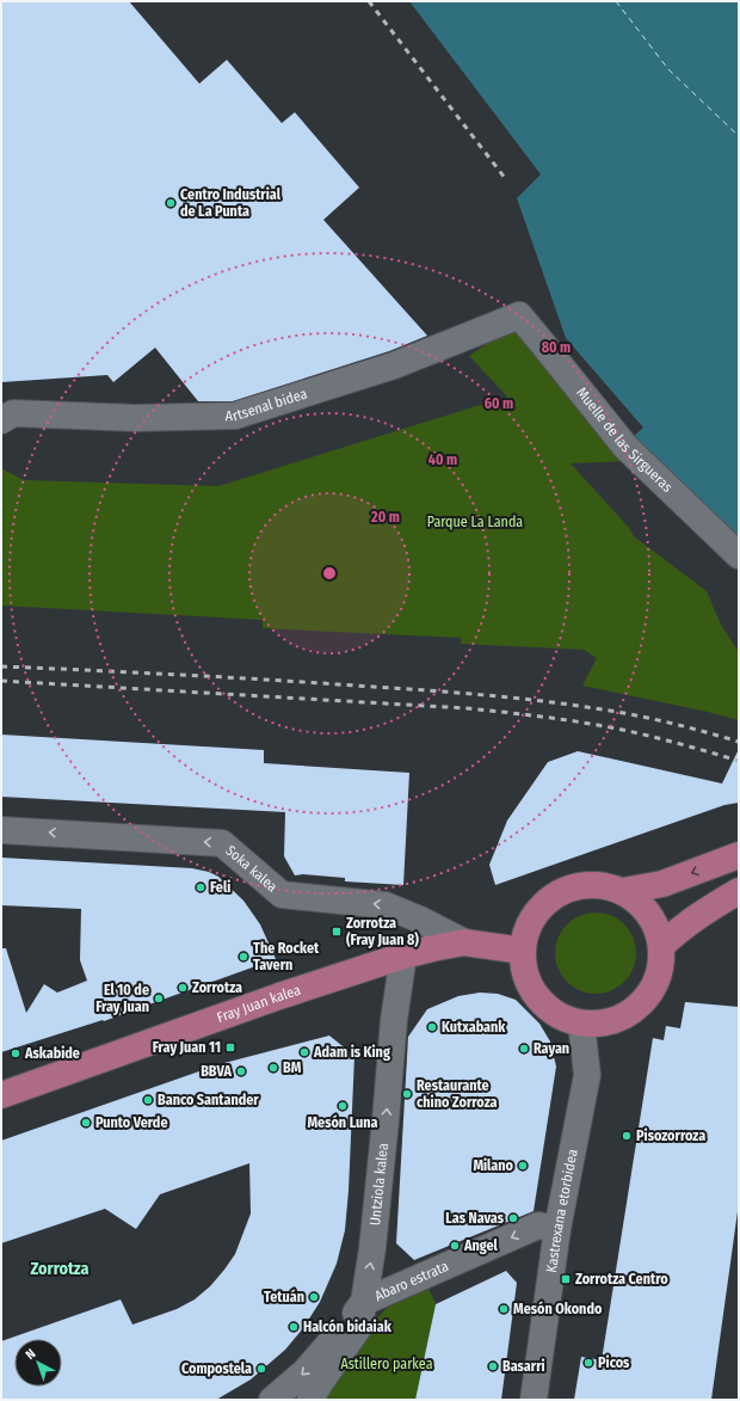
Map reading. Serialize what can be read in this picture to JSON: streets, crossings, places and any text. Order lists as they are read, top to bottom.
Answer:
{
  "streets": {
    "main road": ["Fray Juan kalea"],
    "street": [
      "Artsenal bidea",
      "Muelle de las Sirgueras",
      "Soka kalea",
      "Untziola kalea",
      "Kastrexana etorbidea",
      "Abaro estrata"
    ]
  },
  "crossings": [
    ["Artsenal bidea", "Muelle de las Sirgueras"],
    ["Soka kalea", "Fray Juan kalea"],
    ["Fray Juan kalea", "Untziola kalea"],
    ["Fray Juan kalea", "Kastrexana etorbidea"],
    ["Untziola kalea", "Abaro estrata"],
    ["Kastrexana etorbidea", "Abaro estrata"]
  ],
  "one_way": ["Soka kalea", "Untziola kalea", "Abaro estrata"],
  "districts": ["Zorrotza"],
  "parks": ["Parque La Landa", "Astillero parkea"],
  "places": {
    "other": [
      "Centro Industrial de La Punta",
      "Feli",
      "The Rocket Tavern",
      "Zorrotza",
      "El 10 de Fray Juan",
      "Kutxabank",
      "Rayan",
      "Adam is King",
      "Askabide",
      "BM",
      "BBVA",
      "Restaurante chino Zorroza",
      "Banco Santander",
      "Mesón Luna",
      "Punto Verde",
      "Pisozorroza",
      "Milano",
      "Las Navas",
      "Angel",
      "Tetuán",
      "Mesón Okondo",
      "Halcón bidaiak",
      "Picos",
      "Basarri",
      "Compostela"
    ],
    "transit": ["Zorrotza (Fray Juan 8)", "Fray Juan 11", "Zorrotza Centro"]
  },
  "north": "top left",
  "rings": [
    "80 m",
    "60 m",
    "40 m",
    "20 m"
  ]
}
